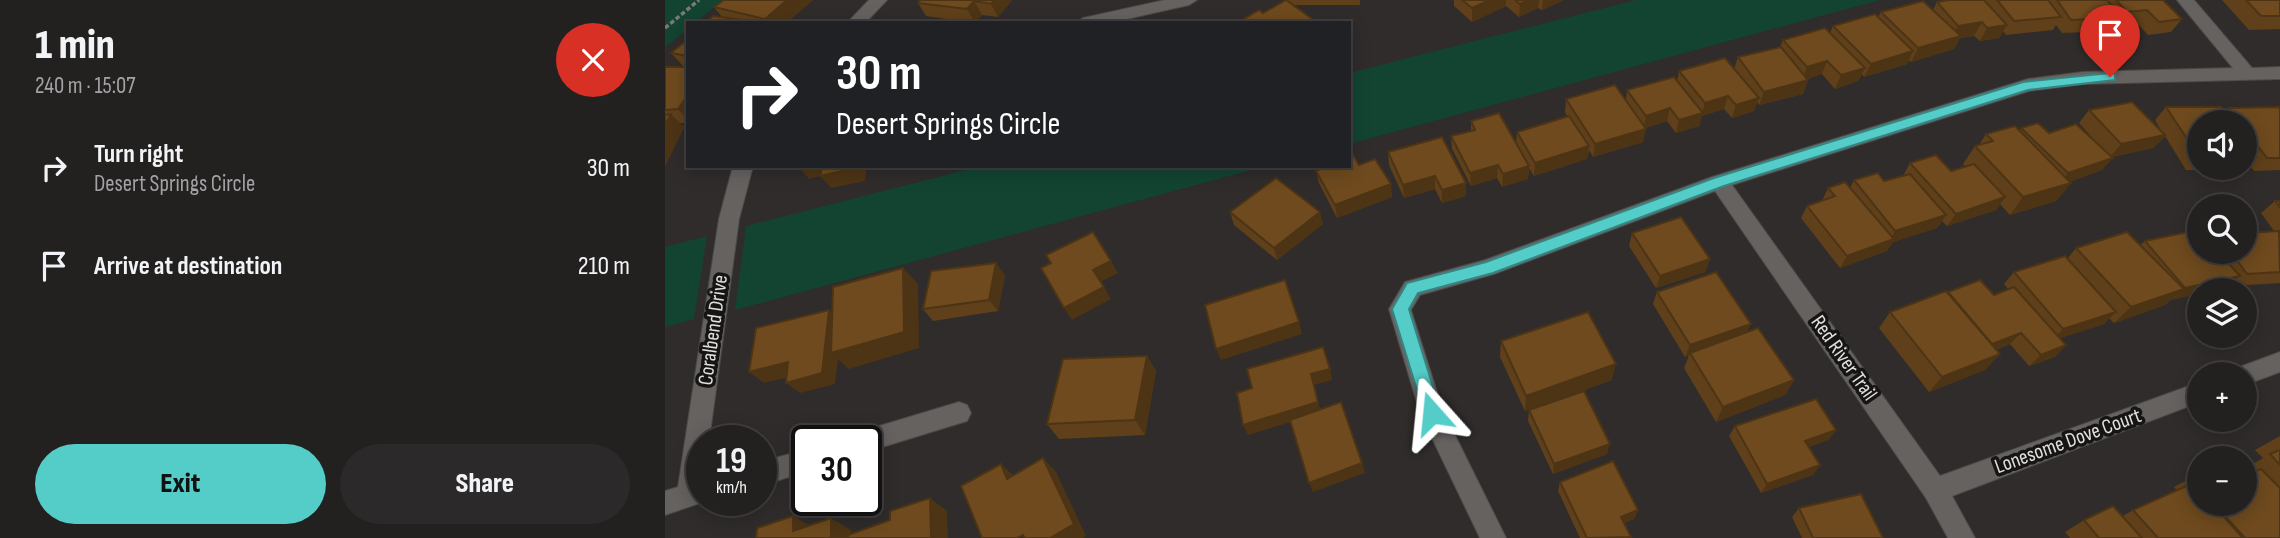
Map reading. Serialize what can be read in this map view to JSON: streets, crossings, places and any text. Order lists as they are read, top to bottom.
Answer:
{
  "streets": {
    "street": ["Coralbend Drive", "Red River Trail", "Lonesome Dove Court"]
  },
  "crossings": [
    ["Red River Trail", "Lonesome Dove Court"]
  ],
  "page": {
    "heading": ["1 min", "240 m · 15:07"],
    "turn": ["30 m", "Desert Springs Circle"],
    "map_buttons": ["+", "−"],
    "list": [
      {
        "name": "Turn right",
        "note": "Desert Springs Circle",
        "value": "30 m"
      },
      {
        "name": "Arrive at destination",
        "value": "210 m"
      }
    ],
    "speed": "19 km/h",
    "limit": "30",
    "buttons": ["Exit", "Share"]
  }
}
